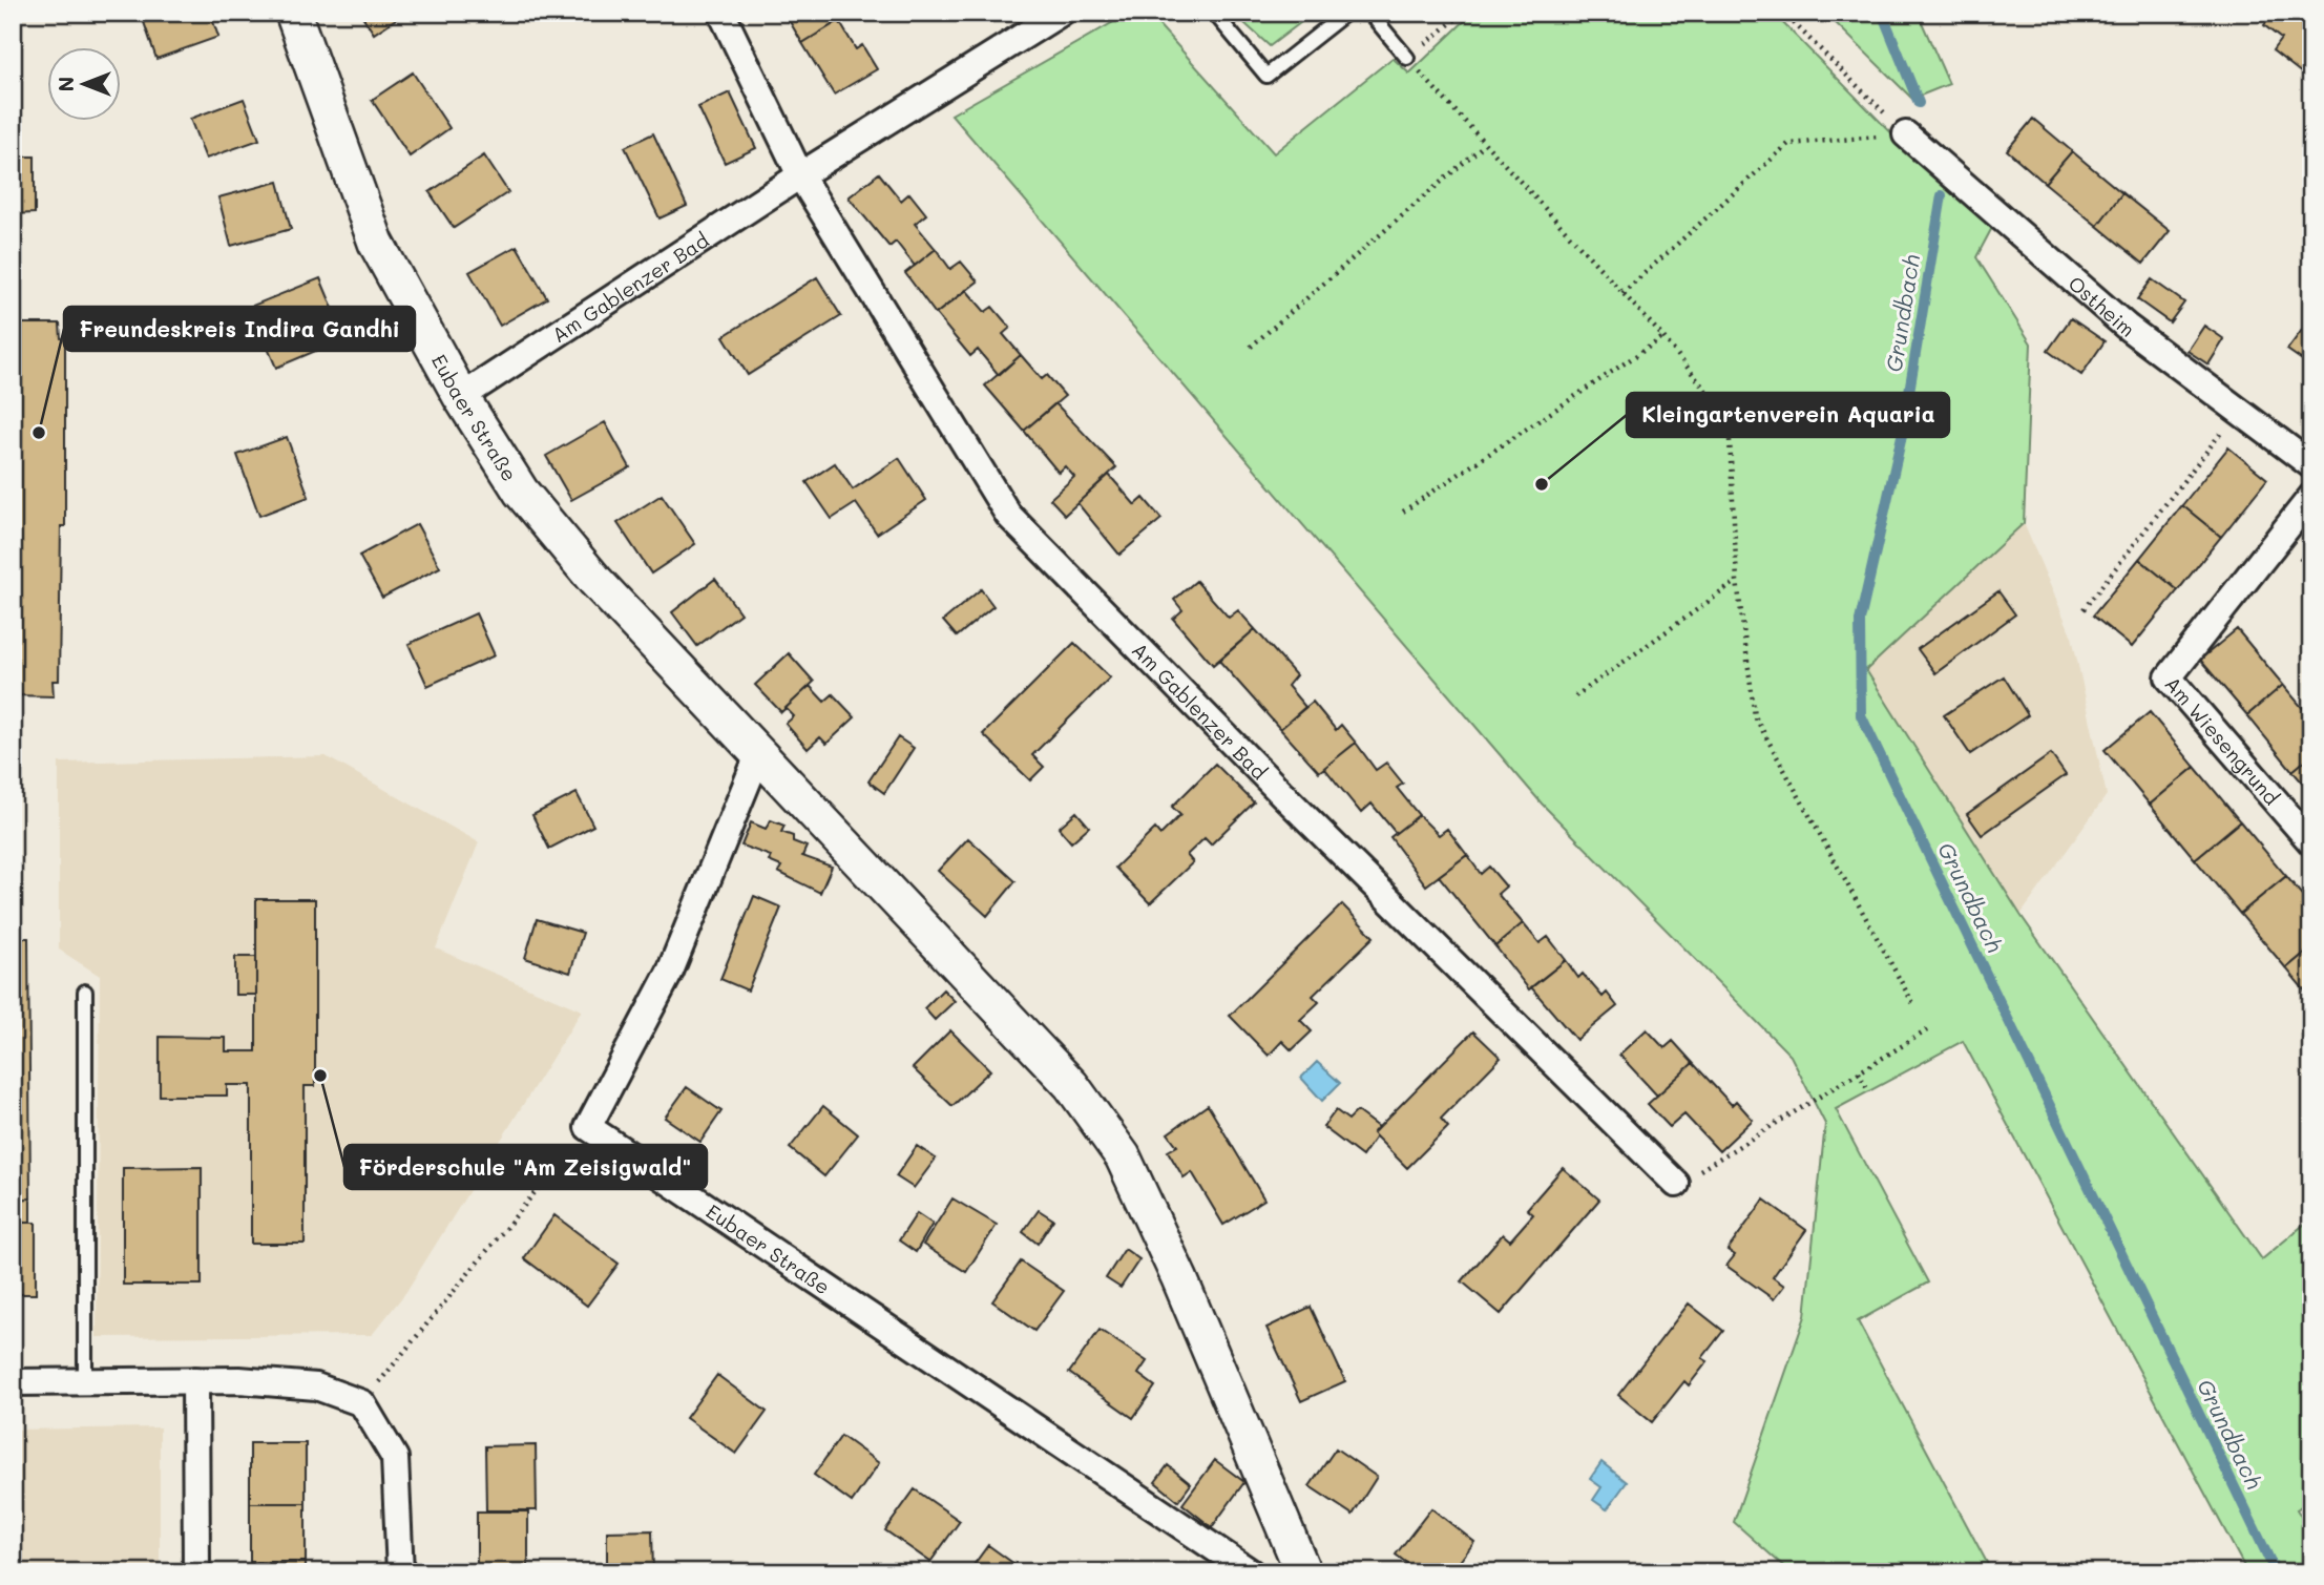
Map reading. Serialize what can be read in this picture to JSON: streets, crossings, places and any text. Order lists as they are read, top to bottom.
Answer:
{
  "streets": {
    "street": [
      "Am Gablenzer Bad",
      "Ostheim",
      "Eubaer Straße",
      "Am Wiesengrund"
    ]
  },
  "crossings": [
    ["Am Gablenzer Bad", "Eubaer Straße"]
  ],
  "water": ["Grundbach"],
  "places": ["Freundeskreis Indira Gandhi", "Kleingartenverein Aquaria", "Förderschule \"Am Zeisigwald\""],
  "north": "left"
}
